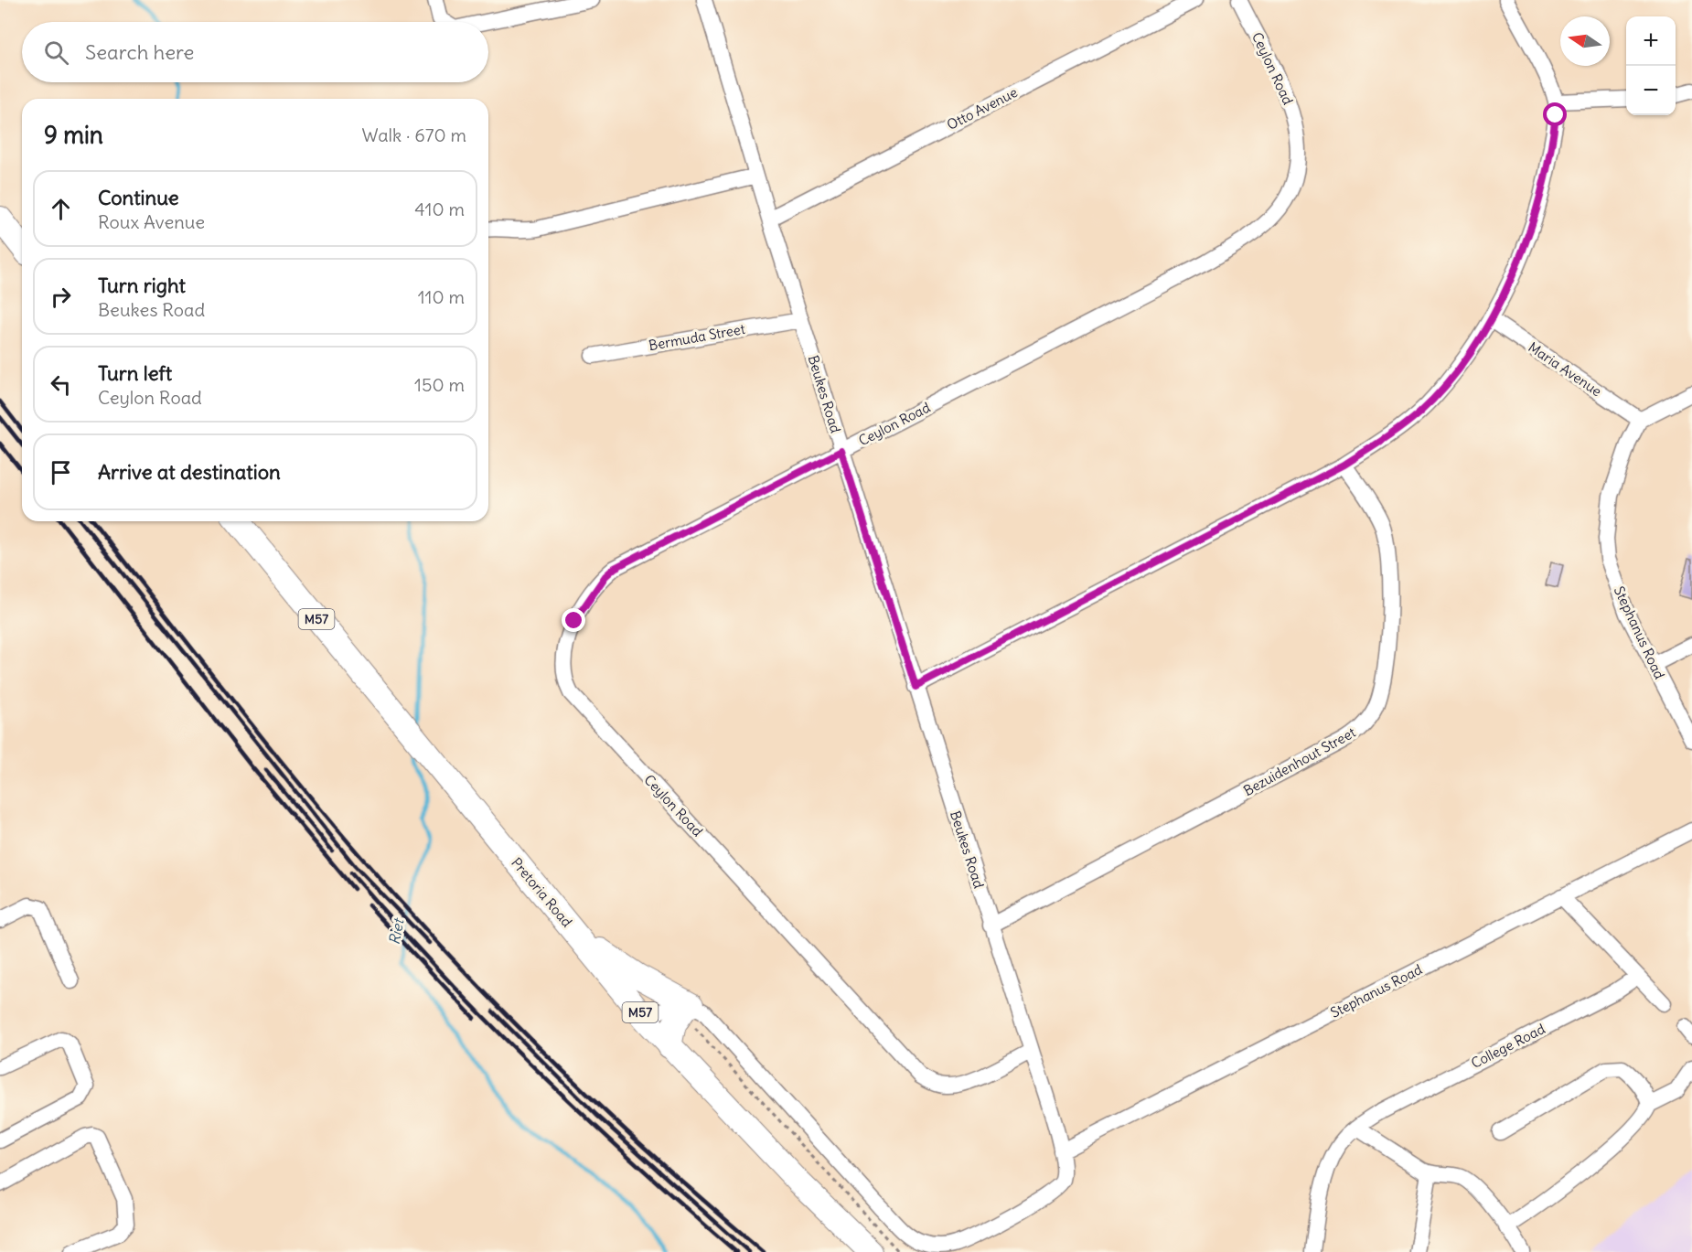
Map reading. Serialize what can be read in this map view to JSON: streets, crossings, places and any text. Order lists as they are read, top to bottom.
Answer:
{
  "streets": {
    "main road": ["M57", "Pretoria Road"],
    "street": [
      "Ceylon Road",
      "Otto Avenue",
      "Bermuda Street",
      "Maria Avenue",
      "Beukes Road",
      "Stephanus Road",
      "Bezuidenhout Street",
      "College Road"
    ]
  },
  "crossings": [
    ["Ceylon Road", "Beukes Road"],
    ["Otto Avenue", "Beukes Road"],
    ["Bermuda Street", "Beukes Road"],
    ["Maria Avenue", "Stephanus Road"],
    ["Beukes Road", "Stephanus Road"],
    ["Beukes Road", "Bezuidenhout Street"]
  ],
  "water": ["Riet"],
  "north": "left",
  "page": {
    "map_buttons": ["+", "−"],
    "search": "Search here",
    "heading": ["9 min", "Walk · 670 m"],
    "list": [
      ["Continue", "Roux Avenue", "410 m"],
      ["Turn right", "Beukes Road", "110 m"],
      ["Turn left", "Ceylon Road", "150 m"],
      "Arrive at destination"
    ]
  }
}
